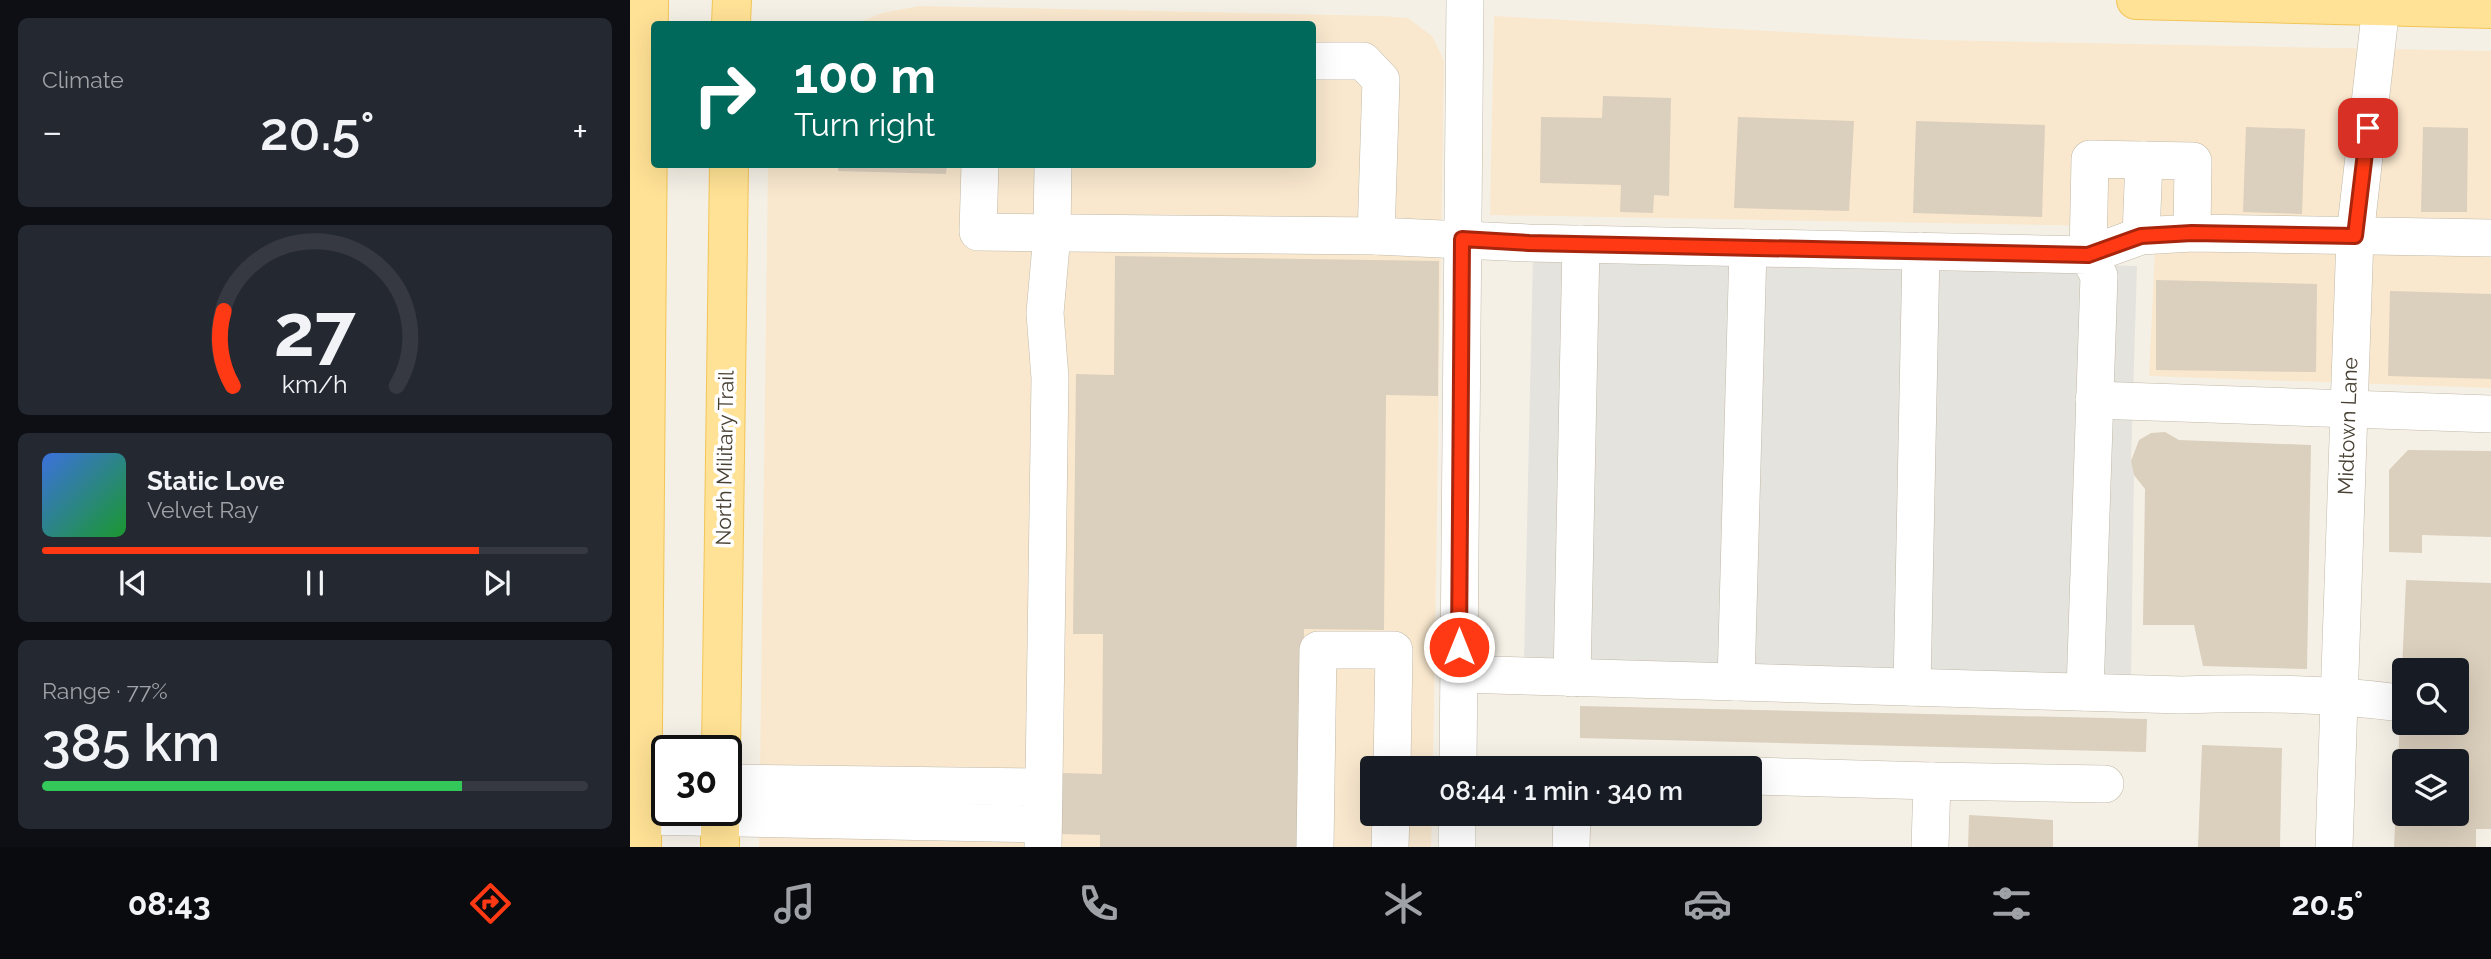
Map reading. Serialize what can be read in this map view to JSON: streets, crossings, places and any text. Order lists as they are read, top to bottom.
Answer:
{
  "streets": {
    "main road": ["North Military Trail"],
    "street": ["Midtown Lane"]
  },
  "page": {
    "tile": [
      "Climate",
      ["Range · 77%", "385 km"]
    ],
    "turn": ["100 m", "Turn right"],
    "heat": ["−", "20.5°", "+"],
    "song": ["Static Love", "Velvet Ray"],
    "limit": "30",
    "trip": "08:44 · 1 min · 340 m",
    "tabs": ["08:43", "20.5°"],
    "gauge": ["27", "km/h"]
  }
}
